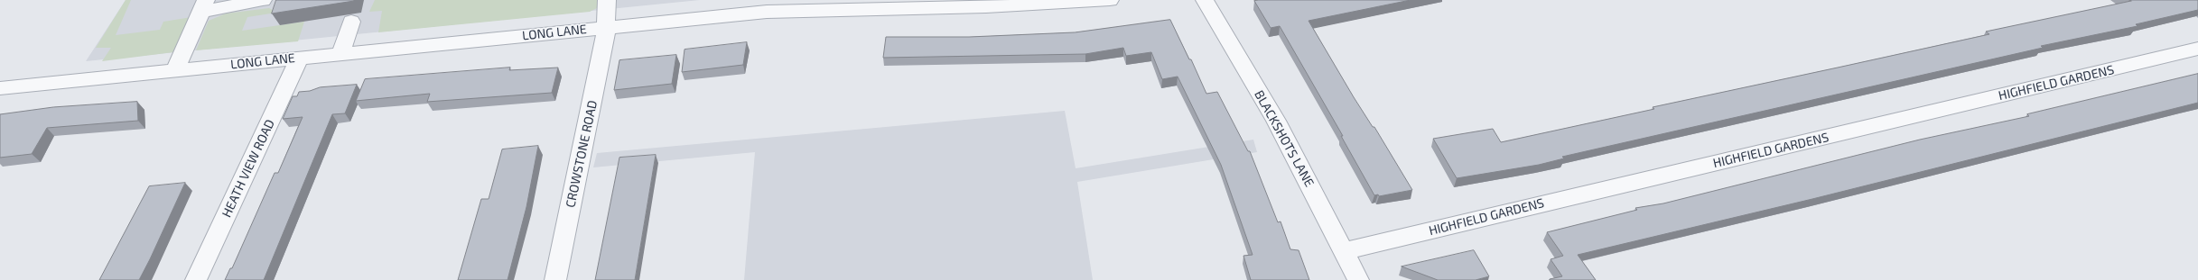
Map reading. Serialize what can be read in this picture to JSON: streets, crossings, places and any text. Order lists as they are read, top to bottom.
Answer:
{
  "streets": {
    "street": [
      "LONG LANE",
      "HIGHFIELD GARDENS",
      "BLACKSHOTS LANE",
      "CROWSTONE ROAD",
      "HEATH VIEW ROAD"
    ]
  },
  "crossings": [
    ["LONG LANE", "CROWSTONE ROAD"],
    ["LONG LANE", "HEATH VIEW ROAD"],
    ["HIGHFIELD GARDENS", "BLACKSHOTS LANE"]
  ]
}
